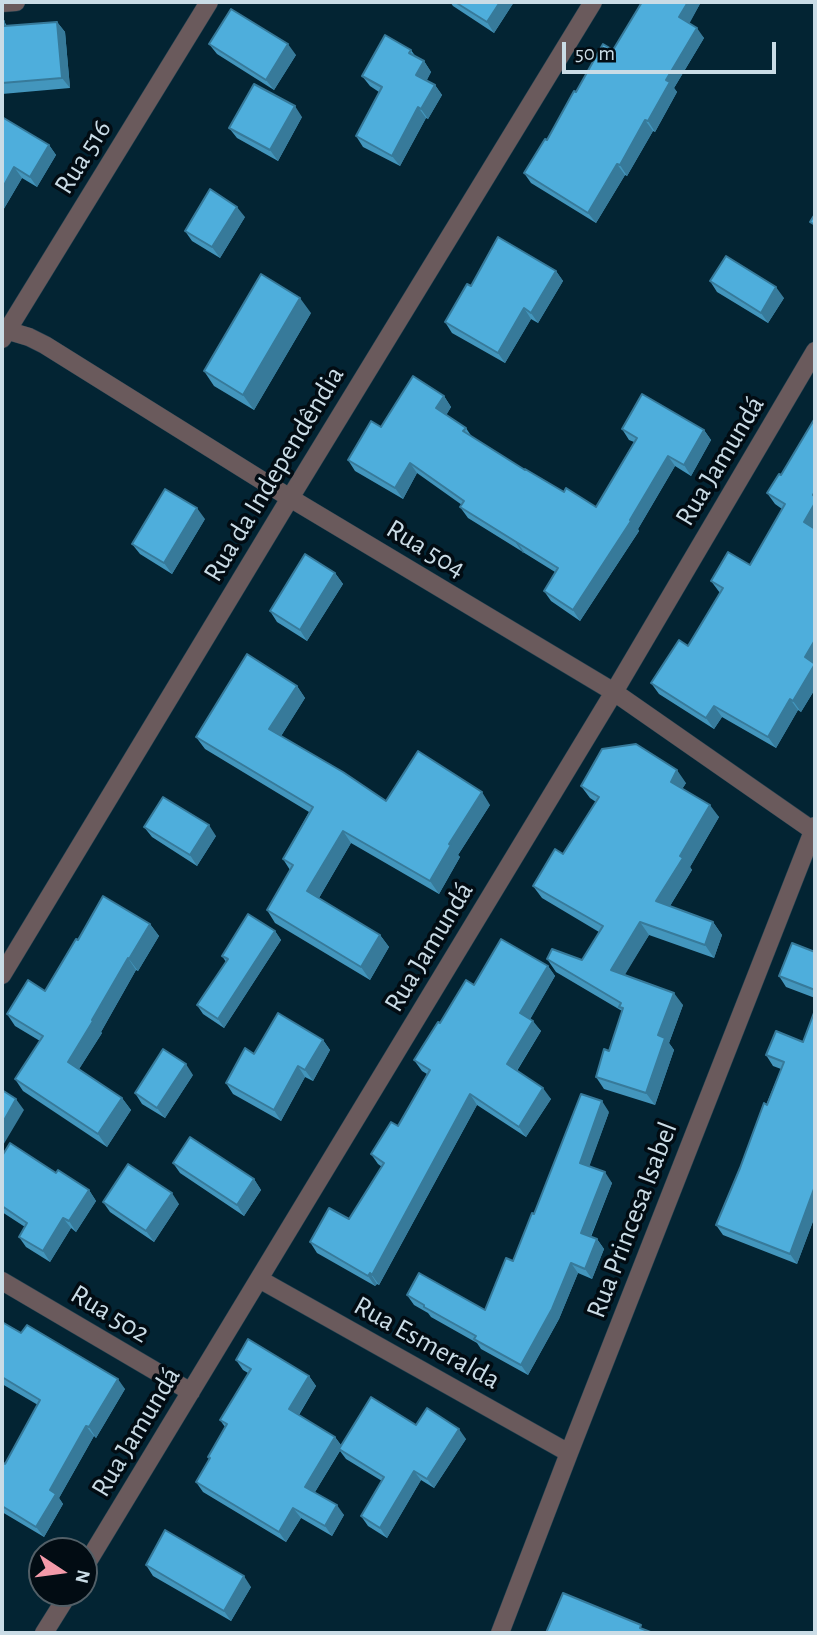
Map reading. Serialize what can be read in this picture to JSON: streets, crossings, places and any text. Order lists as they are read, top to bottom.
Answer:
{
  "streets": {
    "street": [
      "Rua 516",
      "Rua Jamundá",
      "Rua da Independêndia",
      "Rua 504",
      "Rua Princesa Isabel",
      "Rua 502",
      "Rua Esmeralda"
    ]
  },
  "crossings": [
    ["Rua 516", "Rua 504"],
    ["Rua Jamundá", "Rua 504"],
    ["Rua Jamundá", "Rua 502"],
    ["Rua Jamundá", "Rua Esmeralda"],
    ["Rua da Independêndia", "Rua 504"],
    ["Rua 504", "Rua Princesa Isabel"],
    ["Rua Princesa Isabel", "Rua Esmeralda"]
  ],
  "scale_bar": "50 m",
  "north": "right"
}
